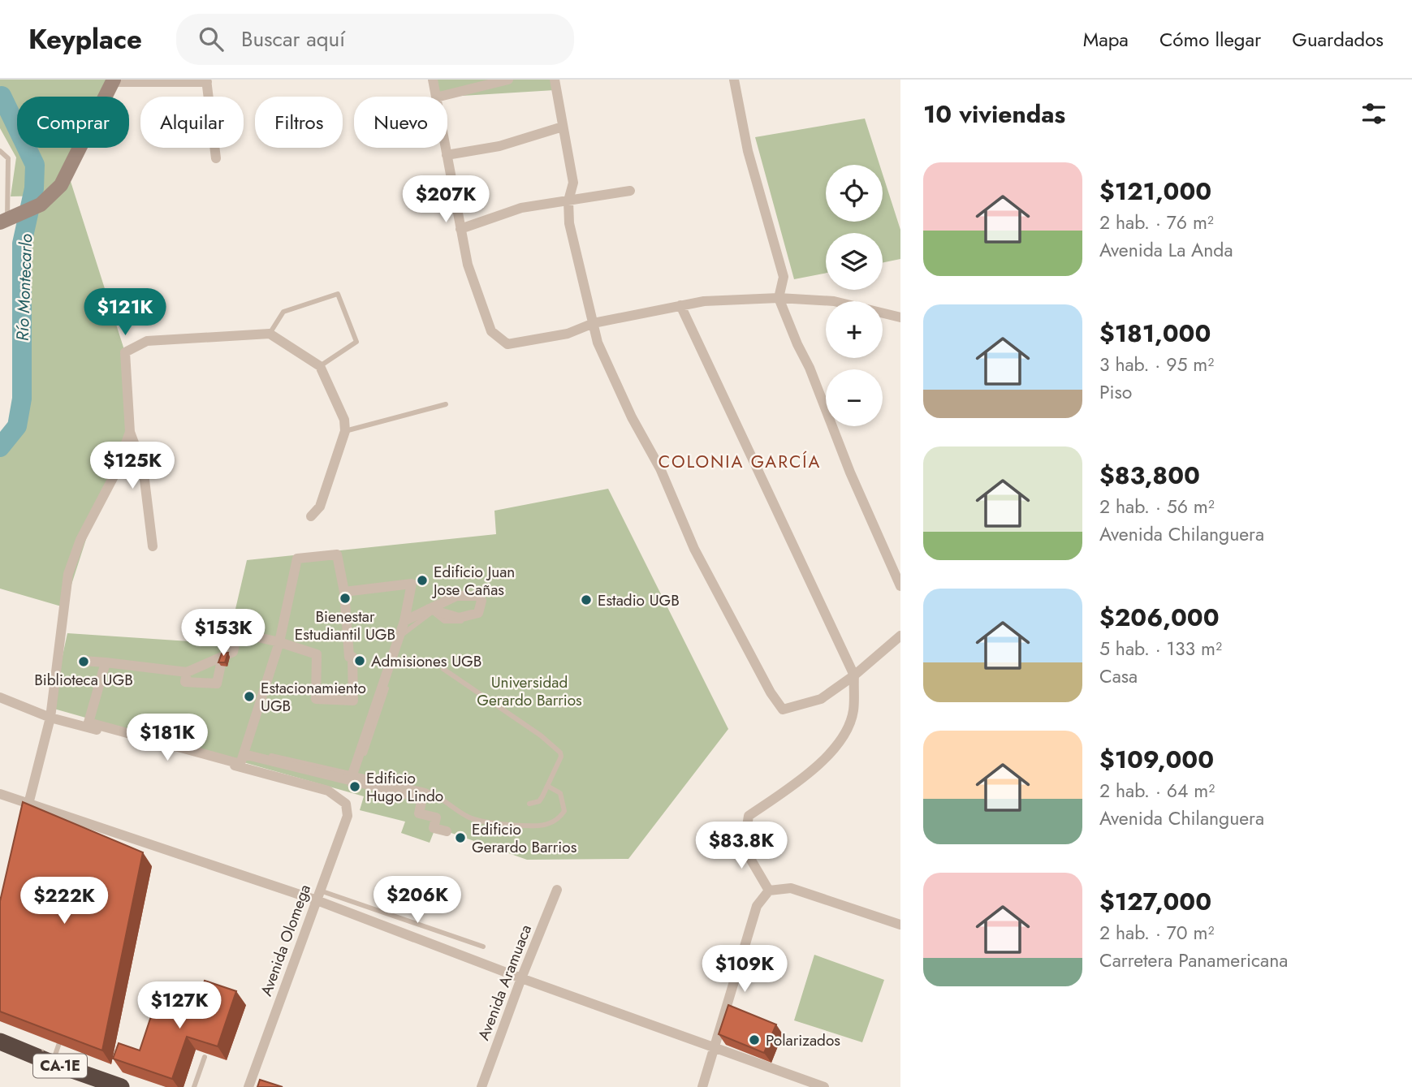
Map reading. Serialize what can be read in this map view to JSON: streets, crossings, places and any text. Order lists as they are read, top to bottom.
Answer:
{
  "streets": {
    "highway": ["CA-1E"],
    "street": ["Avenida Olomega", "Avenida Aramuaca"]
  },
  "districts": ["COLONIA GARCÍA"],
  "water": ["Río Montecarlo"],
  "parks": ["Universidad Gerardo Barrios"],
  "places": [
    "Edificio Juan Jose Cañas",
    "Bienestar Estudiantil UGB",
    "Estadio UGB",
    "Admisiones UGB",
    "Biblioteca UGB",
    "Estacionamiento UGB",
    "Edificio Hugo Lindo",
    "Edificio Gerardo Barrios",
    "Polarizados"
  ],
  "page": {
    "header": "Keyplace",
    "search": "Buscar aquí",
    "nav": ["Mapa", "Cómo llegar", "Guardados"],
    "heading": "10 viviendas",
    "chip": [
      "Comprar",
      "Alquilar",
      "Filtros",
      "Nuevo"
    ],
    "list": [
      {
        "name": "$121,000",
        "note": "2 hab. · 76 m² · Avenida La Anda"
      },
      {
        "name": "$181,000",
        "note": "3 hab. · 95 m² · Piso"
      },
      {
        "name": "$83,800",
        "note": "2 hab. · 56 m² · Avenida Chilanguera"
      },
      {
        "name": "$206,000",
        "note": "5 hab. · 133 m² · Casa"
      },
      {
        "name": "$109,000",
        "note": "2 hab. · 64 m² · Avenida Chilanguera"
      },
      {
        "name": "$127,000",
        "note": "2 hab. · 70 m² · Carretera Panamericana"
      }
    ],
    "map_buttons": ["+", "−"],
    "price": [
      "$207K",
      "$121K",
      "$125K",
      "$153K",
      "$181K",
      "$83.8K",
      "$206K",
      "$222K",
      "$109K",
      "$127K"
    ]
  }
}
